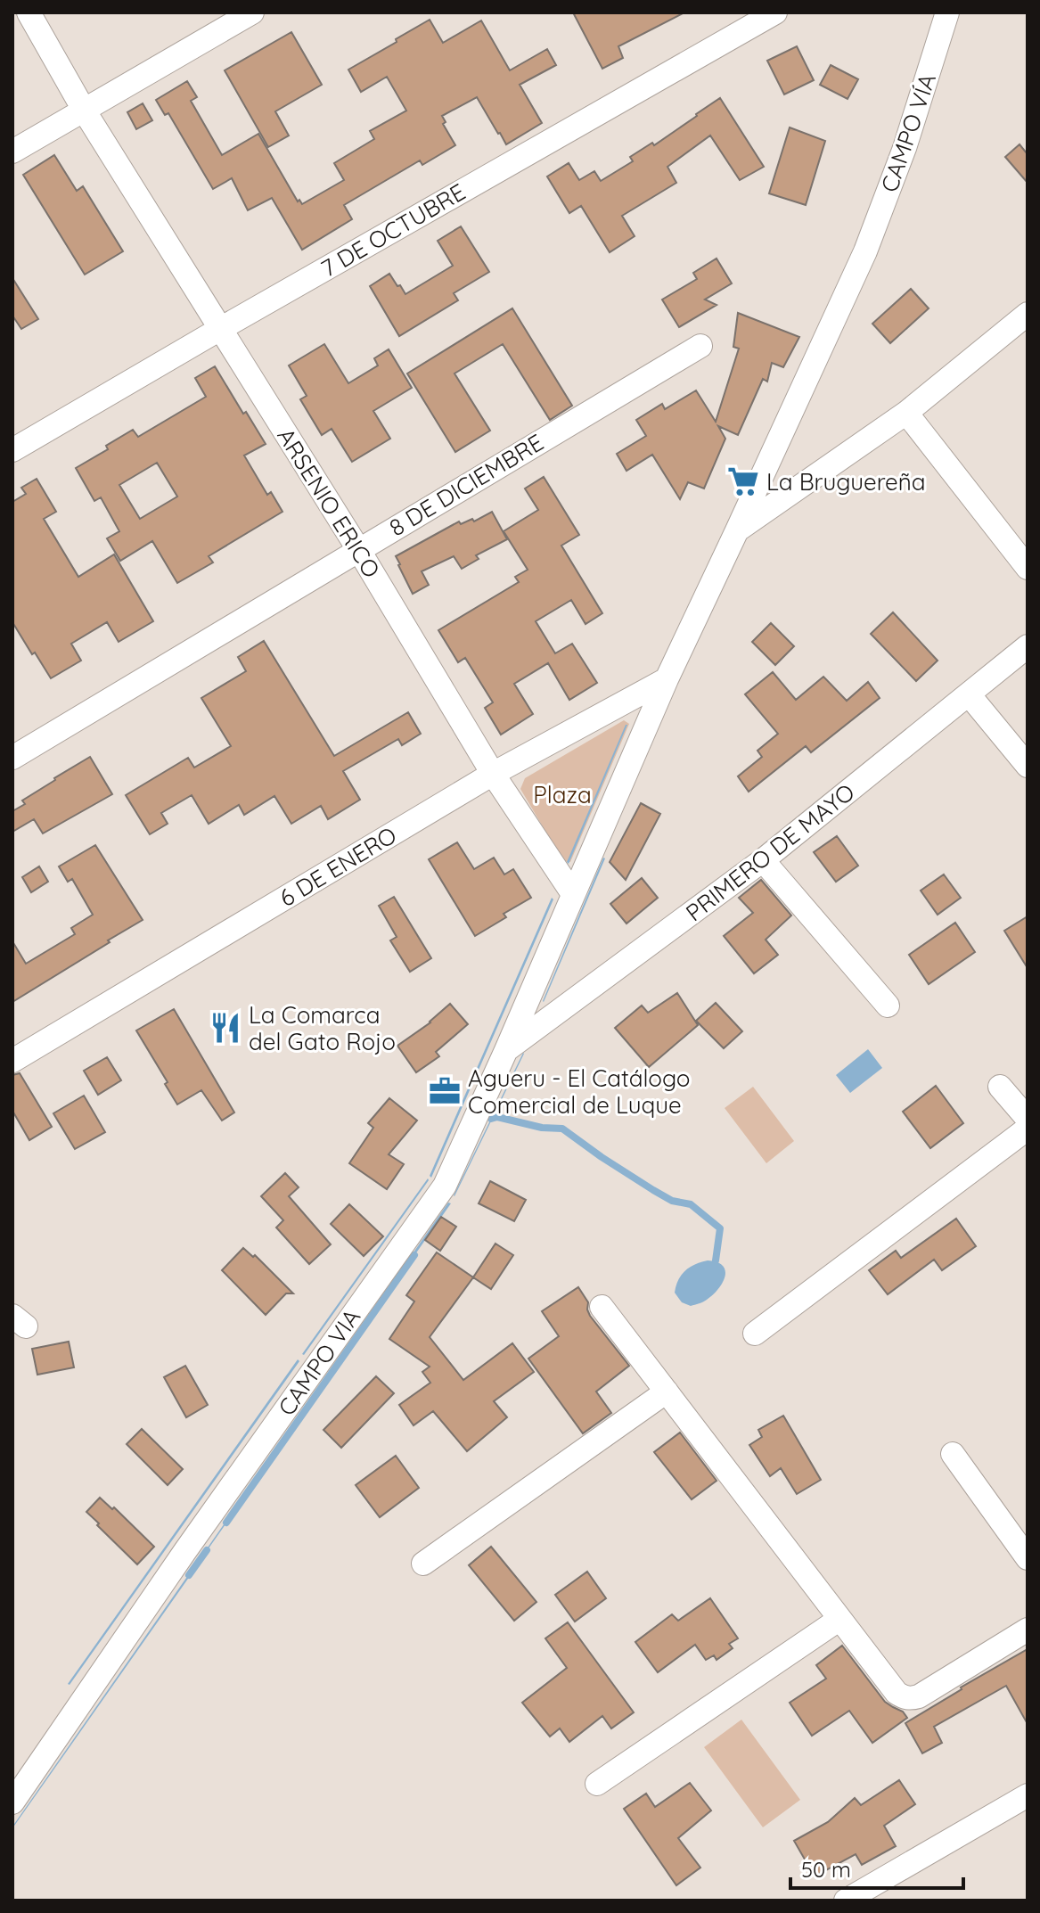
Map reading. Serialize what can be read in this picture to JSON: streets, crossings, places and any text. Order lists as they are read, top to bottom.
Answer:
{
  "streets": {
    "street": [
      "CAMPO VÍA",
      "7 DE OCTUBRE",
      "8 DE DICIEMBRE",
      "ARSENIO ERICO",
      "PRIMERO DE MAYO",
      "6 DE ENERO",
      "CAMPO VIA"
    ]
  },
  "crossings": [
    ["CAMPO VÍA", "CAMPO VIA"],
    ["7 DE OCTUBRE", "ARSENIO ERICO"],
    ["8 DE DICIEMBRE", "ARSENIO ERICO"],
    ["ARSENIO ERICO", "6 DE ENERO"],
    ["ARSENIO ERICO", "CAMPO VIA"],
    ["PRIMERO DE MAYO", "CAMPO VIA"],
    ["6 DE ENERO", "CAMPO VIA"]
  ],
  "parks": ["Plaza"],
  "places": {
    "supermarket": ["La Bruguereña"],
    "restaurant": ["La Comarca del Gato Rojo"],
    "office": ["Agueru - El Catálogo Comercial de Luque"]
  },
  "scale_bar": "50 m"
}
